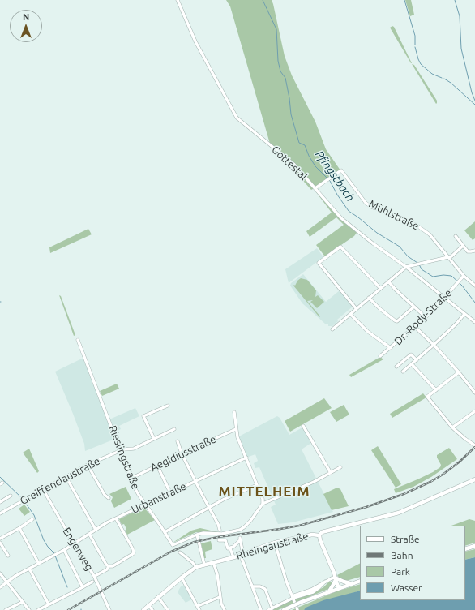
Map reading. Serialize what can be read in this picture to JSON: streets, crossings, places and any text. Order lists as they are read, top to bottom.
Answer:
{
  "streets": {
    "main road": ["Rheingaustraße"],
    "street": [
      "Gottestal",
      "Mühlstraße",
      "Dr.-Rody-Straße",
      "Aegidiusstraße",
      "Rieslingstraße",
      "Greiffenclaustraße",
      "Urbanstraße",
      "Engerweg"
    ]
  },
  "crossings": [
    ["Gottestal", "Mühlstraße"],
    ["Gottestal", "Dr.-Rody-Straße"],
    ["Mühlstraße", "Dr.-Rody-Straße"],
    ["Aegidiusstraße", "Rieslingstraße"],
    ["Rieslingstraße", "Greiffenclaustraße"],
    ["Rieslingstraße", "Urbanstraße"],
    ["Greiffenclaustraße", "Engerweg"],
    ["Urbanstraße", "Engerweg"]
  ],
  "districts": ["MITTELHEIM"],
  "water": ["Pfingstbach"],
  "legend": [
    "Straße",
    "Bahn",
    "Park",
    "Wasser"
  ],
  "north": "top"
}
